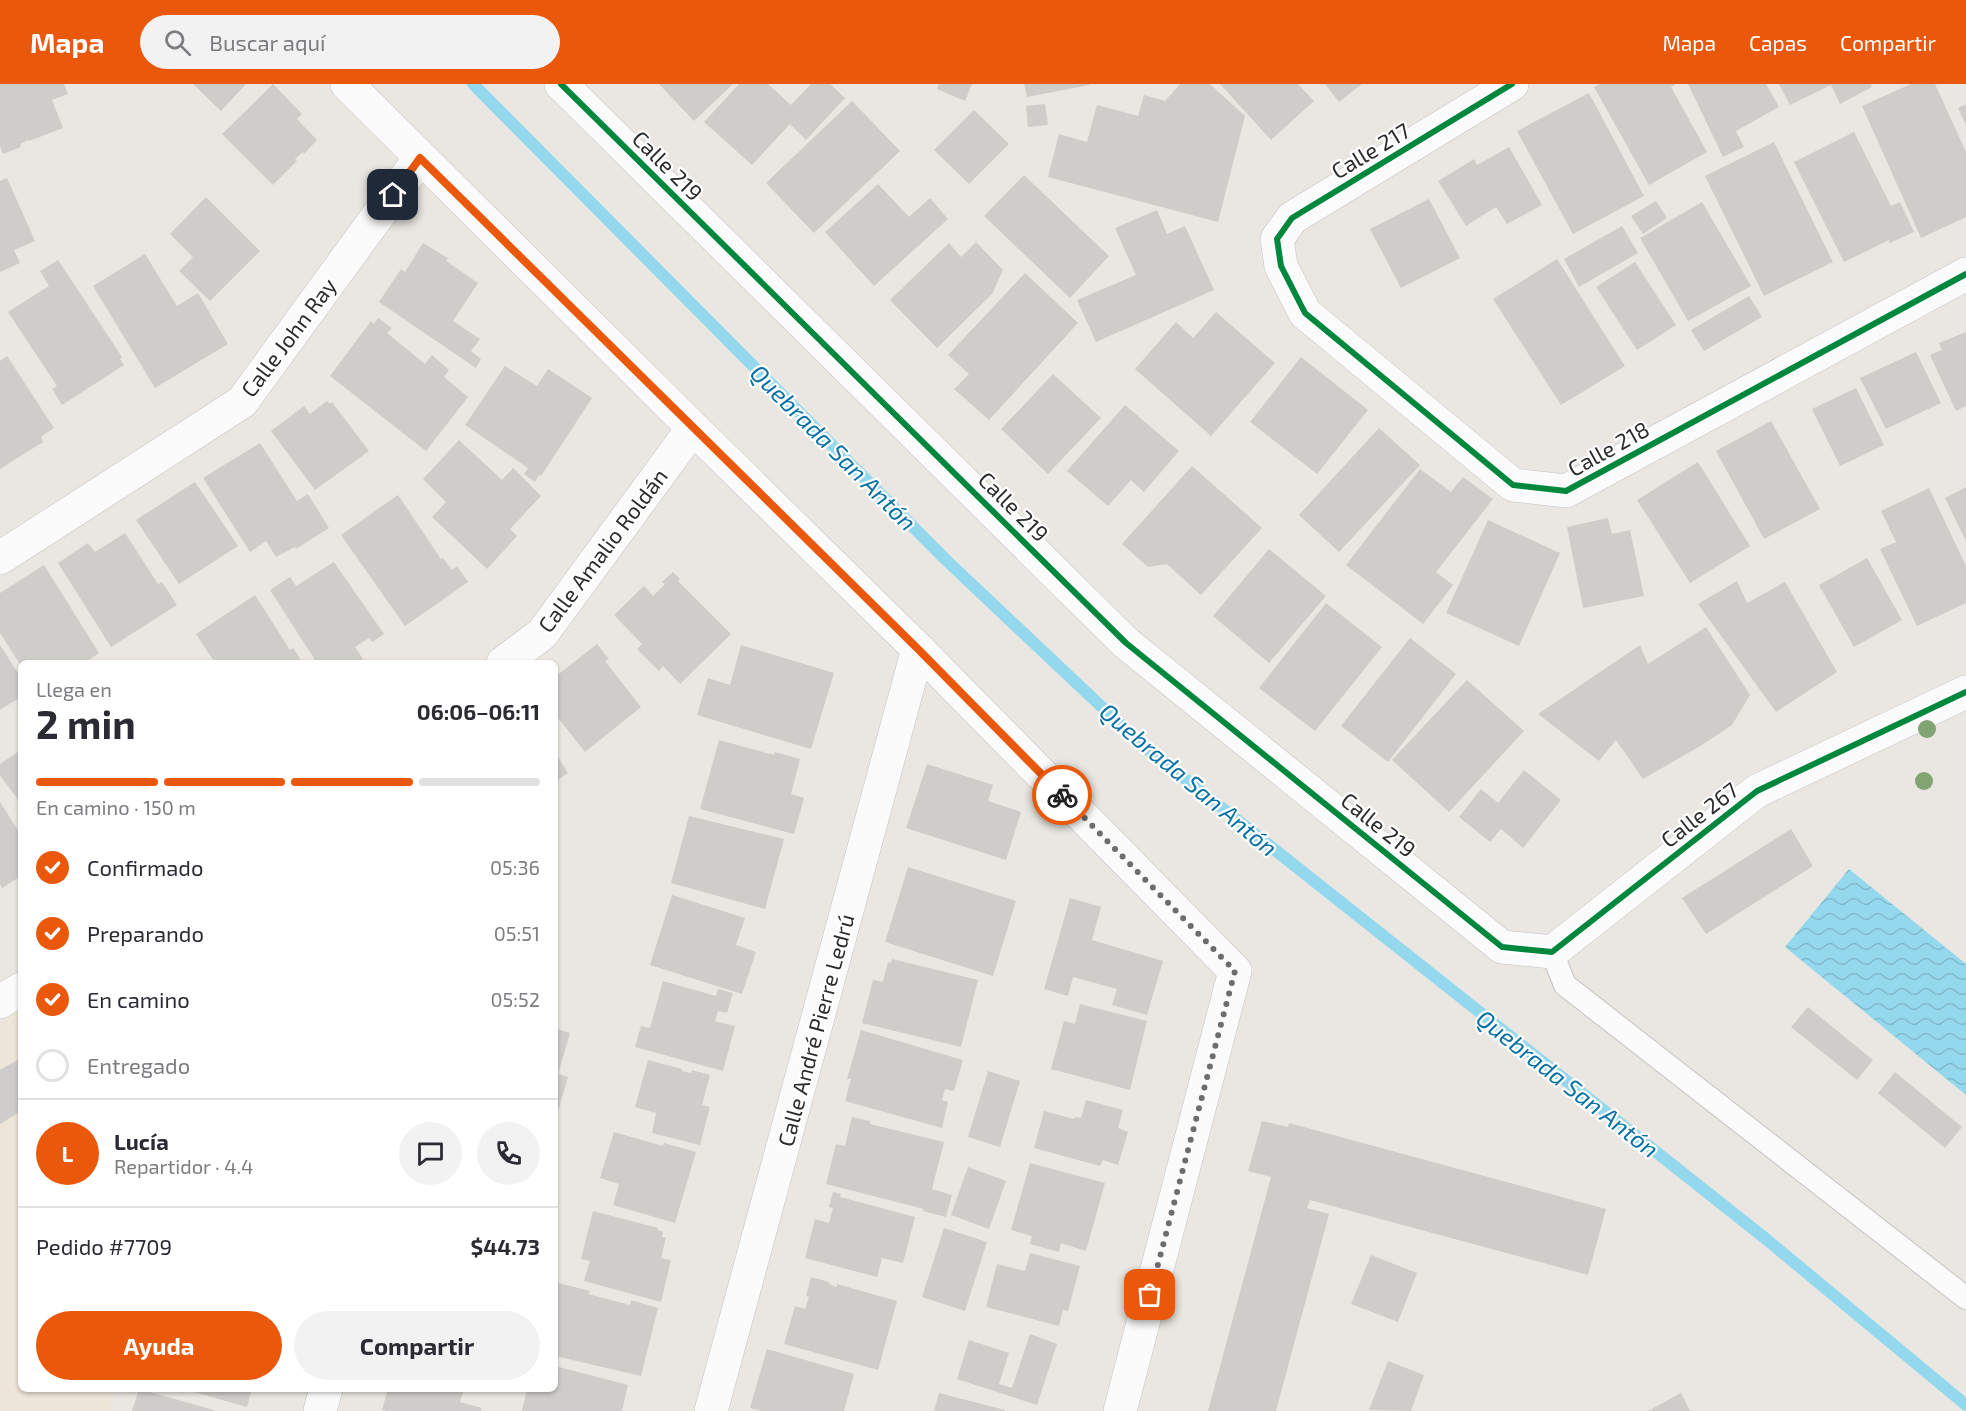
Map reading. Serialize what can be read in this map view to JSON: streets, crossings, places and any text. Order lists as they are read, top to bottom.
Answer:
{
  "streets": {
    "street": [
      "Calle 217",
      "Calle 219",
      "Calle John Ray",
      "Calle 218",
      "Calle Amalio Roldán",
      "Calle 267",
      "Calle André Pierre Ledrú"
    ]
  },
  "crossings": [
    ["Calle 217", "Calle 218"],
    ["Calle 219", "Calle 267"]
  ],
  "water": ["Quebrada San Antón"],
  "page": {
    "header": "Mapa",
    "search": "Buscar aquí",
    "nav": ["Mapa", "Capas", "Compartir"],
    "heading": ["2 min", "Llega en", "06:06–06:11"],
    "panel": [
      "Lucía",
      "Repartidor · 4.4",
      "Pedido #7709",
      "$44.73"
    ],
    "bar": "En camino · 150 m",
    "list": [
      ["Confirmado", "05:36"],
      ["Preparando", "05:51"],
      ["En camino", "05:52"],
      "Entregado"
    ],
    "round": "L",
    "buttons": ["Ayuda", "Compartir"]
  }
}
